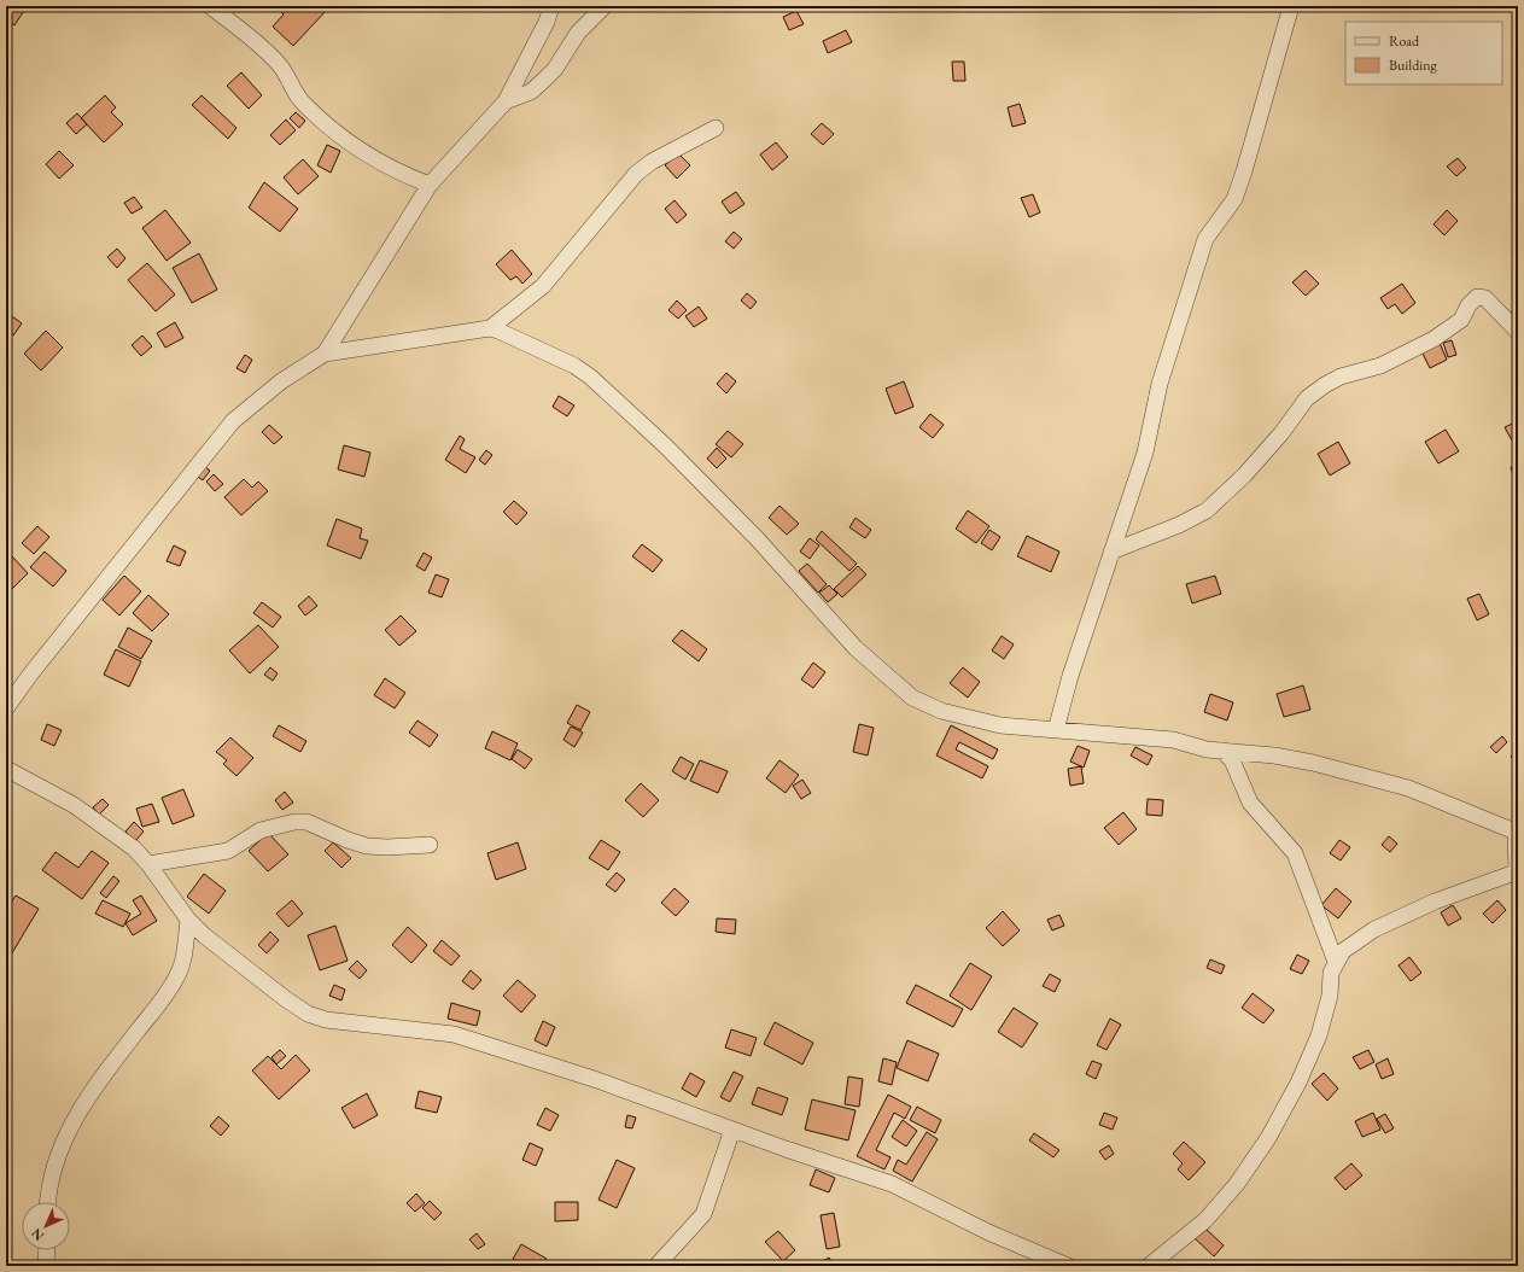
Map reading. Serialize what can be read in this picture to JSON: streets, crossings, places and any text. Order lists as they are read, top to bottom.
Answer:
{
  "legend": ["Road", "Building"],
  "north": "bottom left"
}
